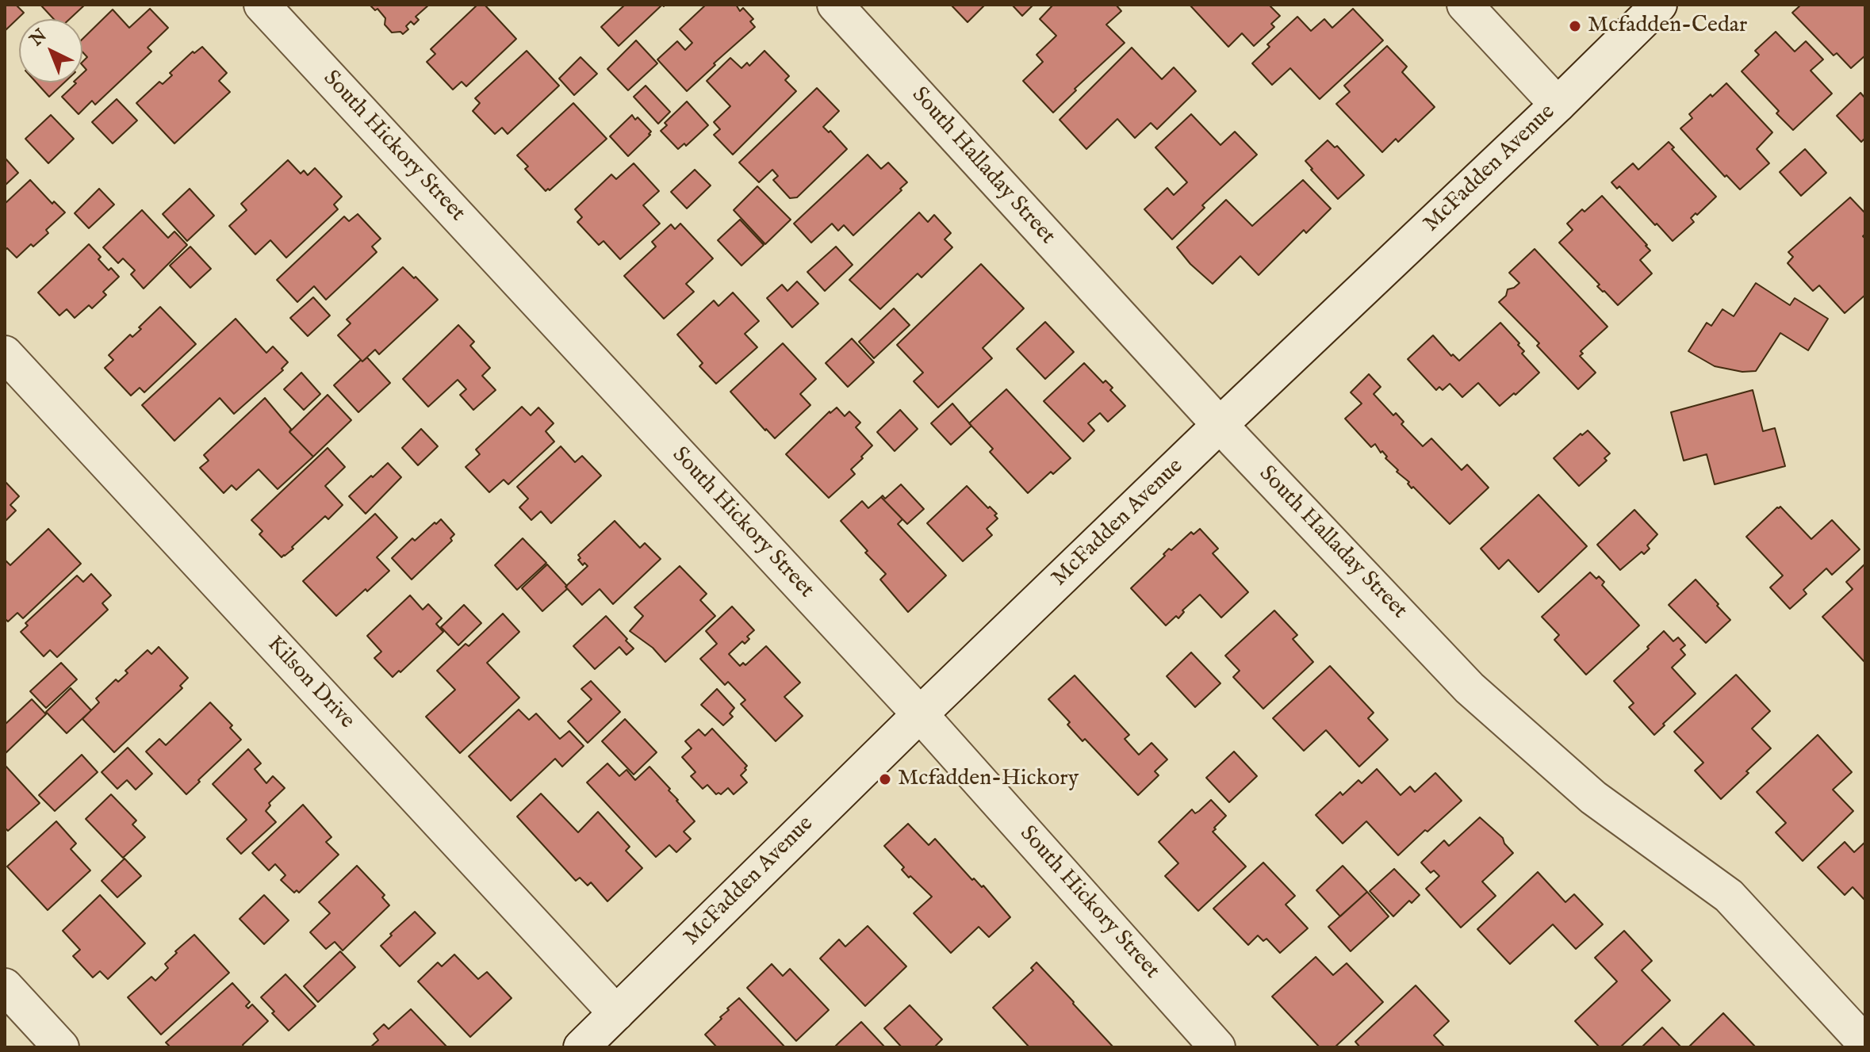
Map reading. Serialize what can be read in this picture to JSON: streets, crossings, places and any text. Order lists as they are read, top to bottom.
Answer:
{
  "streets": {
    "street": [
      "South Hickory Street",
      "South Halladay Street",
      "McFadden Avenue",
      "Kilson Drive"
    ]
  },
  "crossings": [
    ["South Hickory Street", "McFadden Avenue"],
    ["South Halladay Street", "McFadden Avenue"],
    ["McFadden Avenue", "Kilson Drive"]
  ],
  "places": ["Mcfadden-Cedar", "Mcfadden-Hickory"],
  "north": "top left"
}
